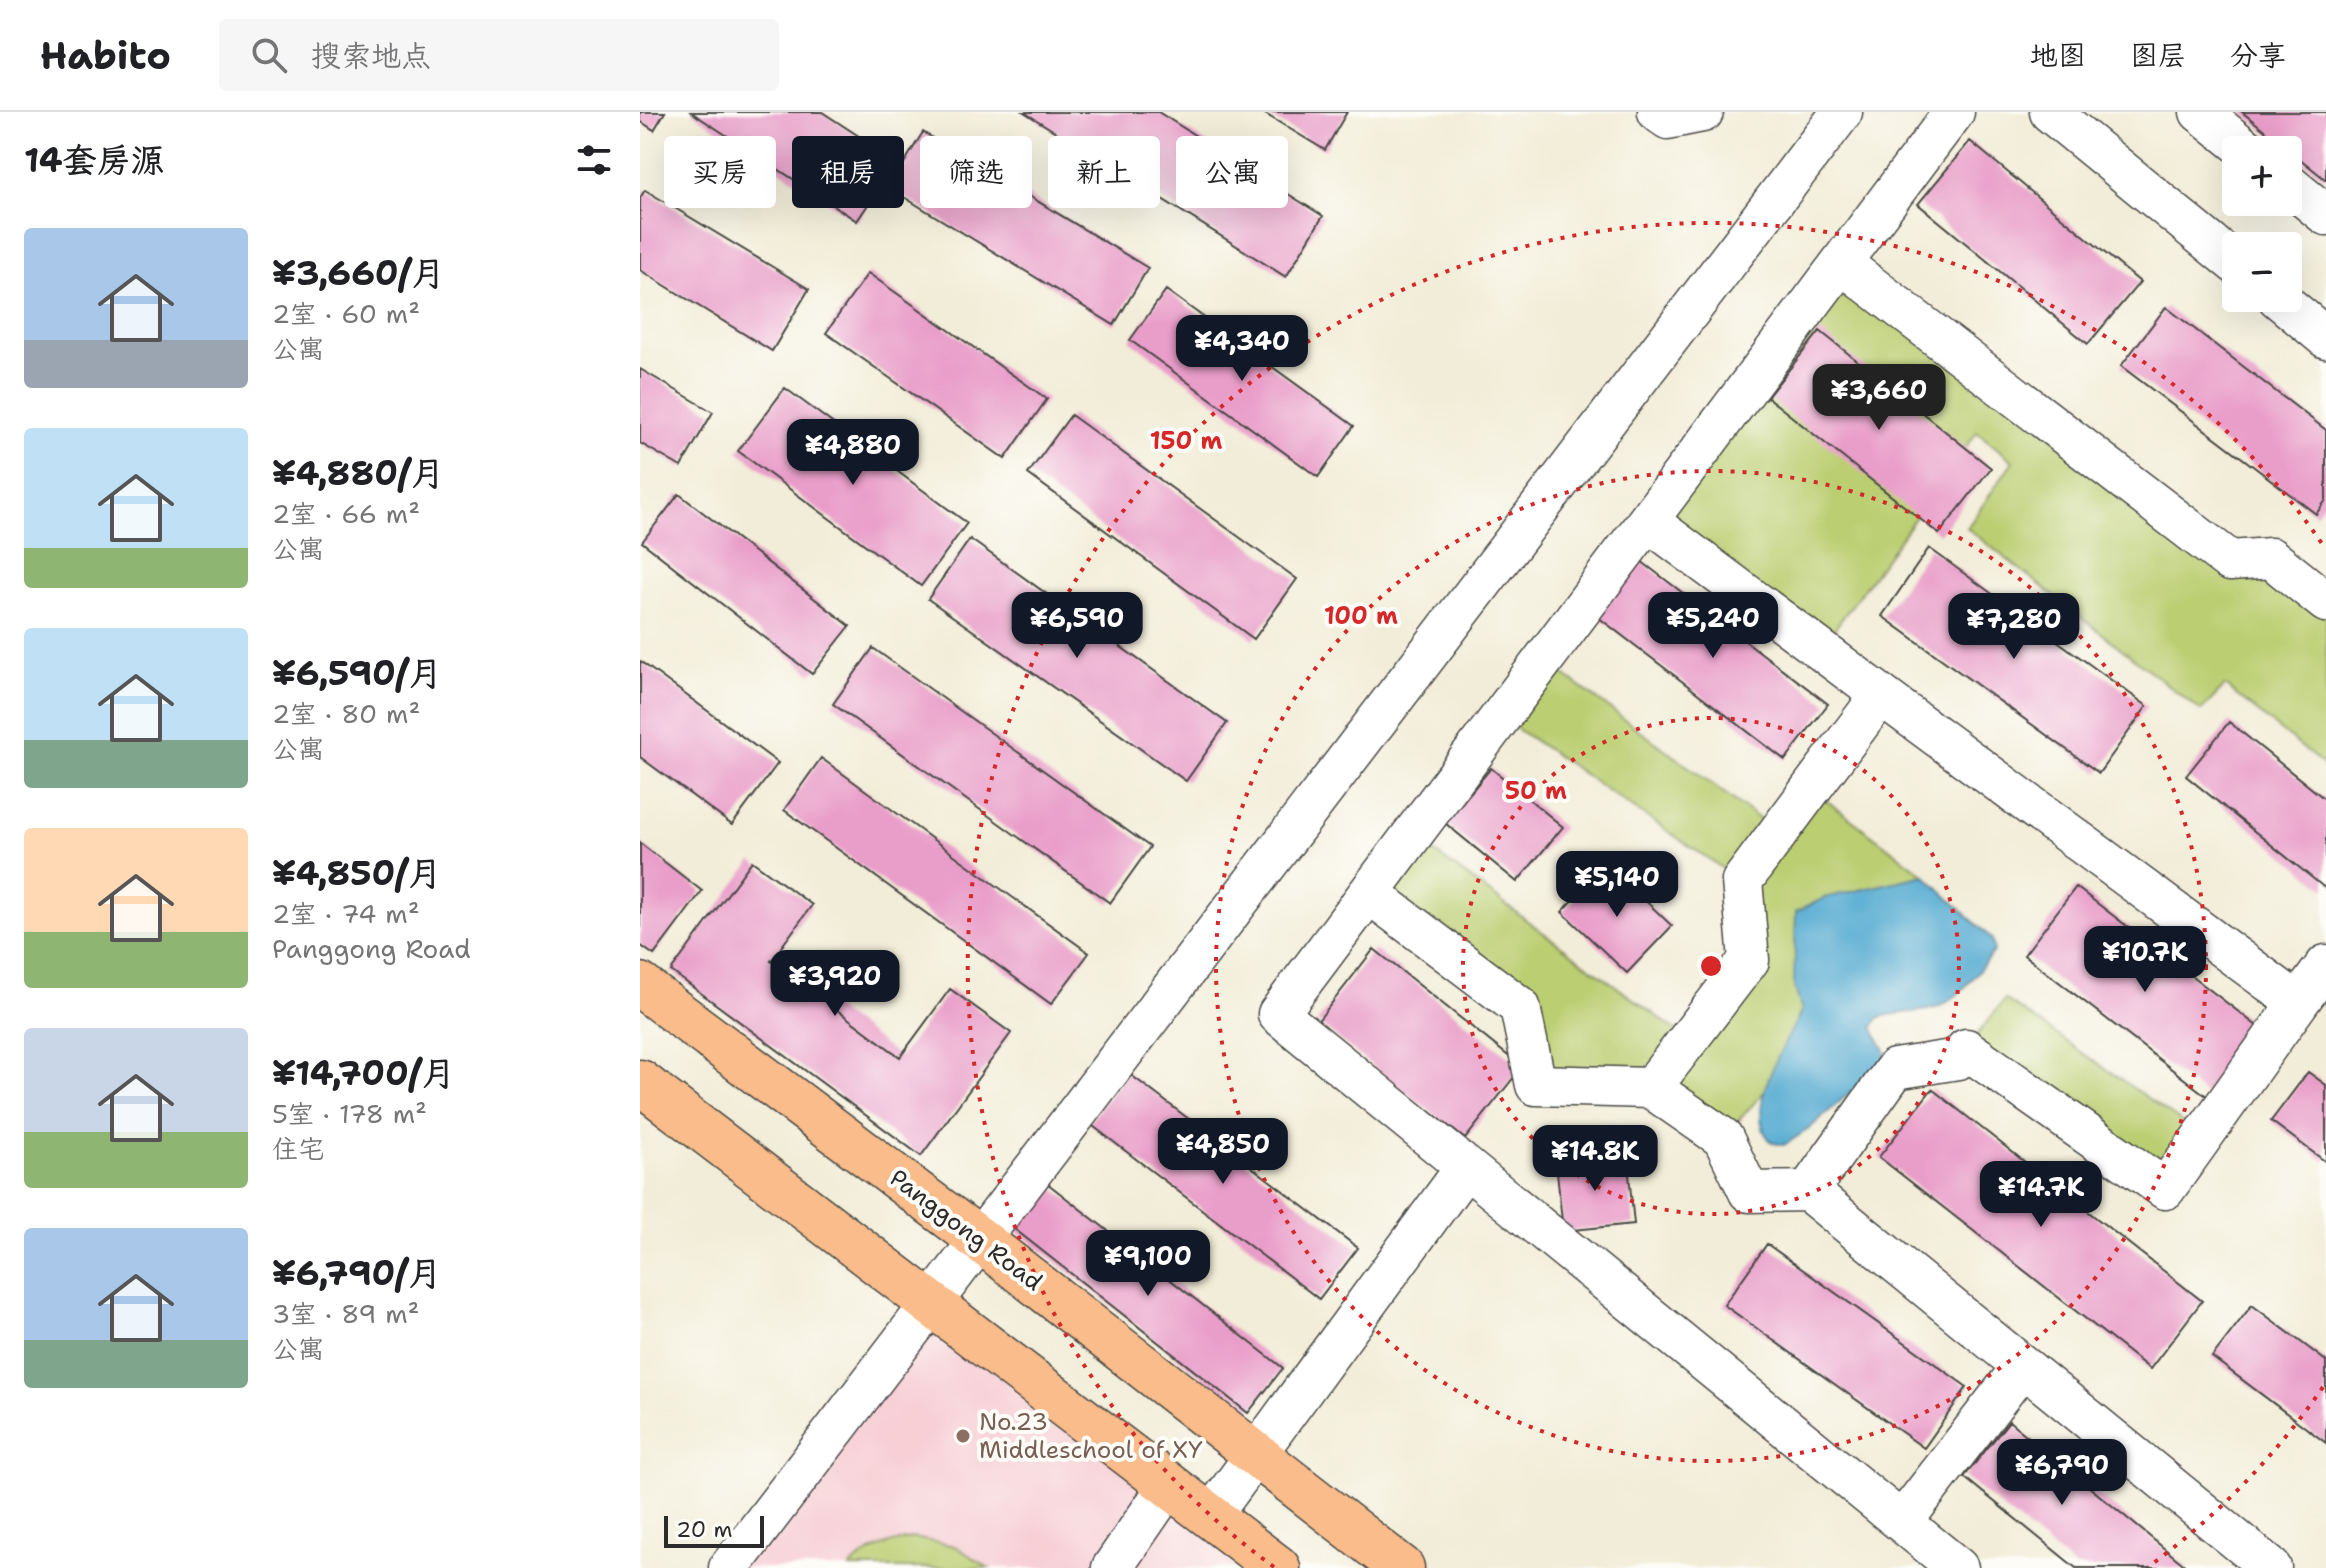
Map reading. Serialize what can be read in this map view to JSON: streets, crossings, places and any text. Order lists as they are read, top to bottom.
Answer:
{
  "streets": {
    "main road": ["Panggong Road"]
  },
  "places": ["No.23 Middleschool of XY"],
  "scale_bar": "20 m",
  "page": {
    "header": "Habito",
    "search": "搜索地点",
    "nav": ["地图", "图层", "分享"],
    "heading": "14套房源",
    "map_buttons": ["+", "−"],
    "chip": [
      "买房",
      "租房",
      "筛选",
      "新上",
      "公寓"
    ],
    "list": [
      {
        "name": "¥3,660/月",
        "note": "2室 · 60 m² · 公寓"
      },
      {
        "name": "¥4,880/月",
        "note": "2室 · 66 m² · 公寓"
      },
      {
        "name": "¥6,590/月",
        "note": "2室 · 80 m² · 公寓"
      },
      {
        "name": "¥4,850/月",
        "note": "2室 · 74 m² · Panggong Road"
      },
      {
        "name": "¥14,700/月",
        "note": "5室 · 178 m² · 住宅"
      },
      {
        "name": "¥6,790/月",
        "note": "3室 · 89 m² · 公寓"
      }
    ],
    "price": [
      "¥4,340",
      "¥3,660",
      "¥4,880",
      "¥6,590",
      "¥5,240",
      "¥7,280",
      "¥5,140",
      "¥10.7K",
      "¥3,920",
      "¥4,850",
      "¥14.8K",
      "¥14.7K",
      "¥9,100",
      "¥6,790"
    ],
    "scale": "20 m"
  },
  "rings": ["150 m", "100 m", "50 m"]
}
